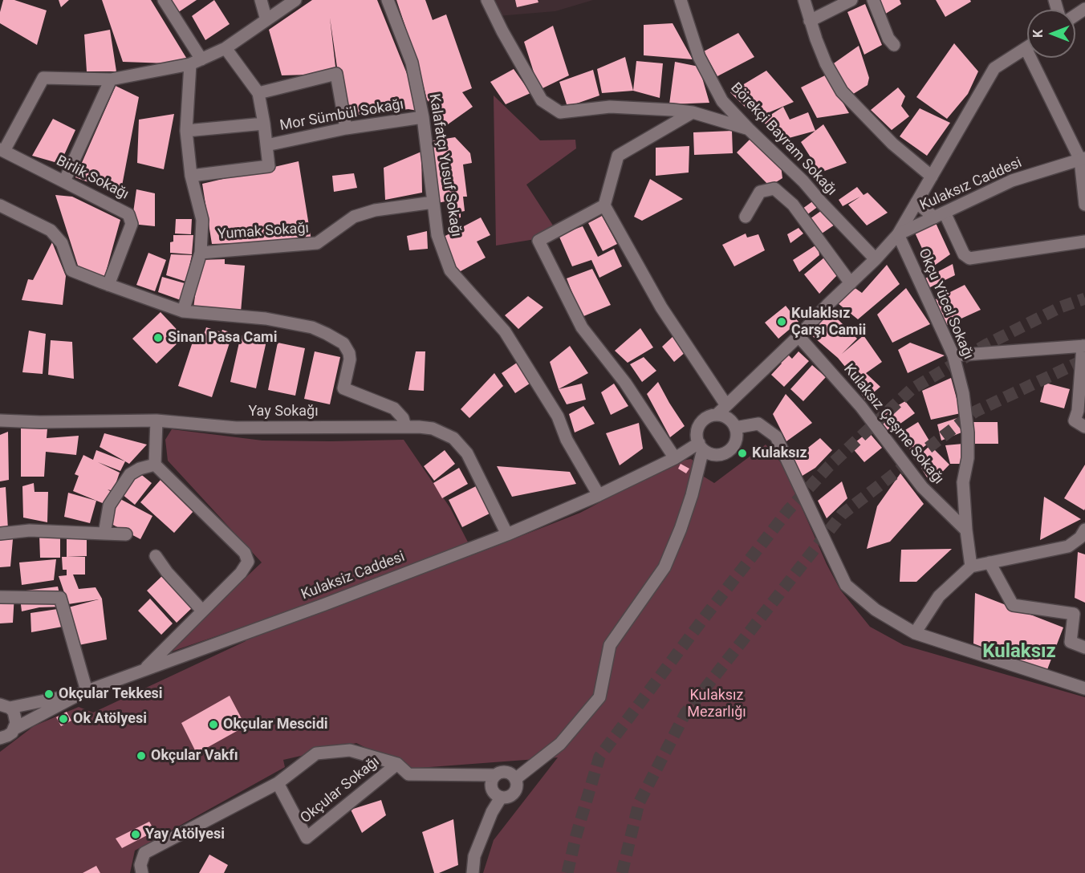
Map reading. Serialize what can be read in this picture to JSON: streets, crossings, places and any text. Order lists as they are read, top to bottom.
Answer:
{
  "streets": {
    "street": [
      "Mor Sümbül Sokağı",
      "Börekçi Bayram Sokağı",
      "Kalafatçı Yusuf Sokağı",
      "Birlik Sokağı",
      "Kulaksız Caddesi",
      "Yumak Sokağı",
      "Okçu Yücel Sokağı",
      "Yay Sokağı",
      "Kulaksız Çeşme Sokağı",
      "Kulaksiz Caddesi",
      "Okçular Sokağı"
    ]
  },
  "crossings": [
    ["Mor Sümbül Sokağı", "Kalafatçı Yusuf Sokağı"],
    ["Kalafatçı Yusuf Sokağı", "Yumak Sokağı"],
    ["Kalafatçı Yusuf Sokağı", "Kulaksiz Caddesi"],
    ["Kulaksız Caddesi", "Okçu Yücel Sokağı"],
    ["Okçu Yücel Sokağı", "Kulaksız Çeşme Sokağı"],
    ["Yay Sokağı", "Kulaksiz Caddesi"]
  ],
  "districts": ["Kulaksız"],
  "parks": ["Kulaksız Mezarlığı"],
  "places": [
    "Kulaklsız Çarşı Camii",
    "Sinan Pasa Cami",
    "Kulaksız",
    "Okçular Tekkesi",
    "Ok Atölyesi",
    "Okçular Mescidi",
    "Okçular Vakfı",
    "Yay Atölyesi"
  ],
  "north": "left"
}
